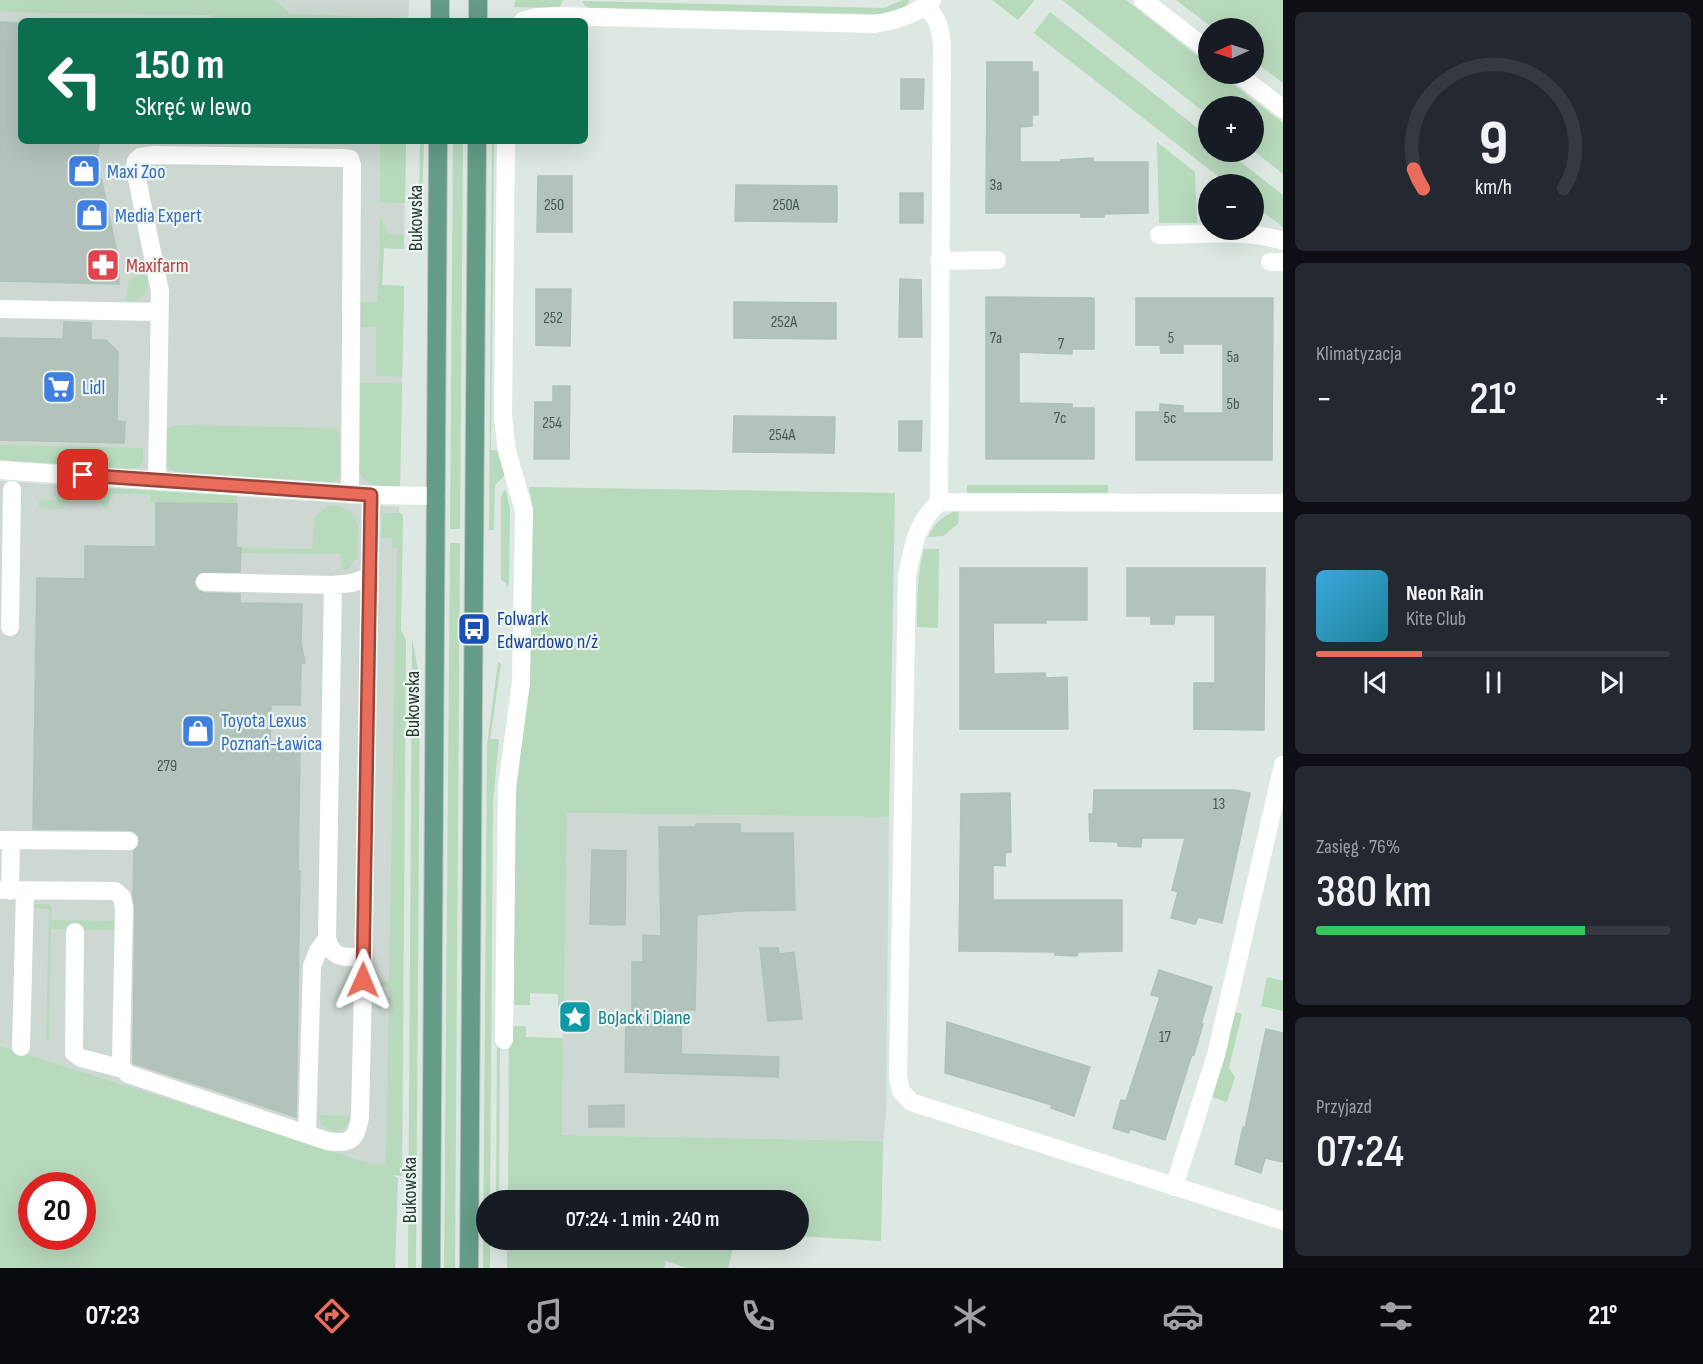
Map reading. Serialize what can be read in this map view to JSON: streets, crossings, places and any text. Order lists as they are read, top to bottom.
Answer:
{
  "streets": {
    "main road": ["Bukowska"]
  },
  "places": {
    "shop": ["Maxi Zoo", "Media Expert", "Toyota Lexus Poznań-Ławica"],
    "pharmacy": ["Maxifarm"],
    "supermarket": ["Lidl"],
    "bus stop": ["Folwark Edwardowo n/ż"],
    "place": ["BoJack i Diane"]
  },
  "house_numbers": [
    "3a",
    "250",
    "250A",
    "252",
    "252A",
    "7a",
    "5",
    "7",
    "5a",
    "5b",
    "7c",
    "5c",
    "254",
    "254A",
    "279",
    "13",
    "17"
  ],
  "north": "left",
  "page": {
    "map_buttons": ["+", "−"],
    "turn": ["150 m", "Skręć w lewo"],
    "tile": [
      "Klimatyzacja",
      ["Zasięg · 76%", "380 km"],
      ["Przyjazd", "07:24"]
    ],
    "heat": ["−", "21°", "+"],
    "song": ["Neon Rain", "Kite Club"],
    "limit": "20",
    "trip": "07:24 · 1 min · 240 m",
    "tabs": ["07:23", "21°"],
    "gauge": ["9", "km/h"]
  }
}
